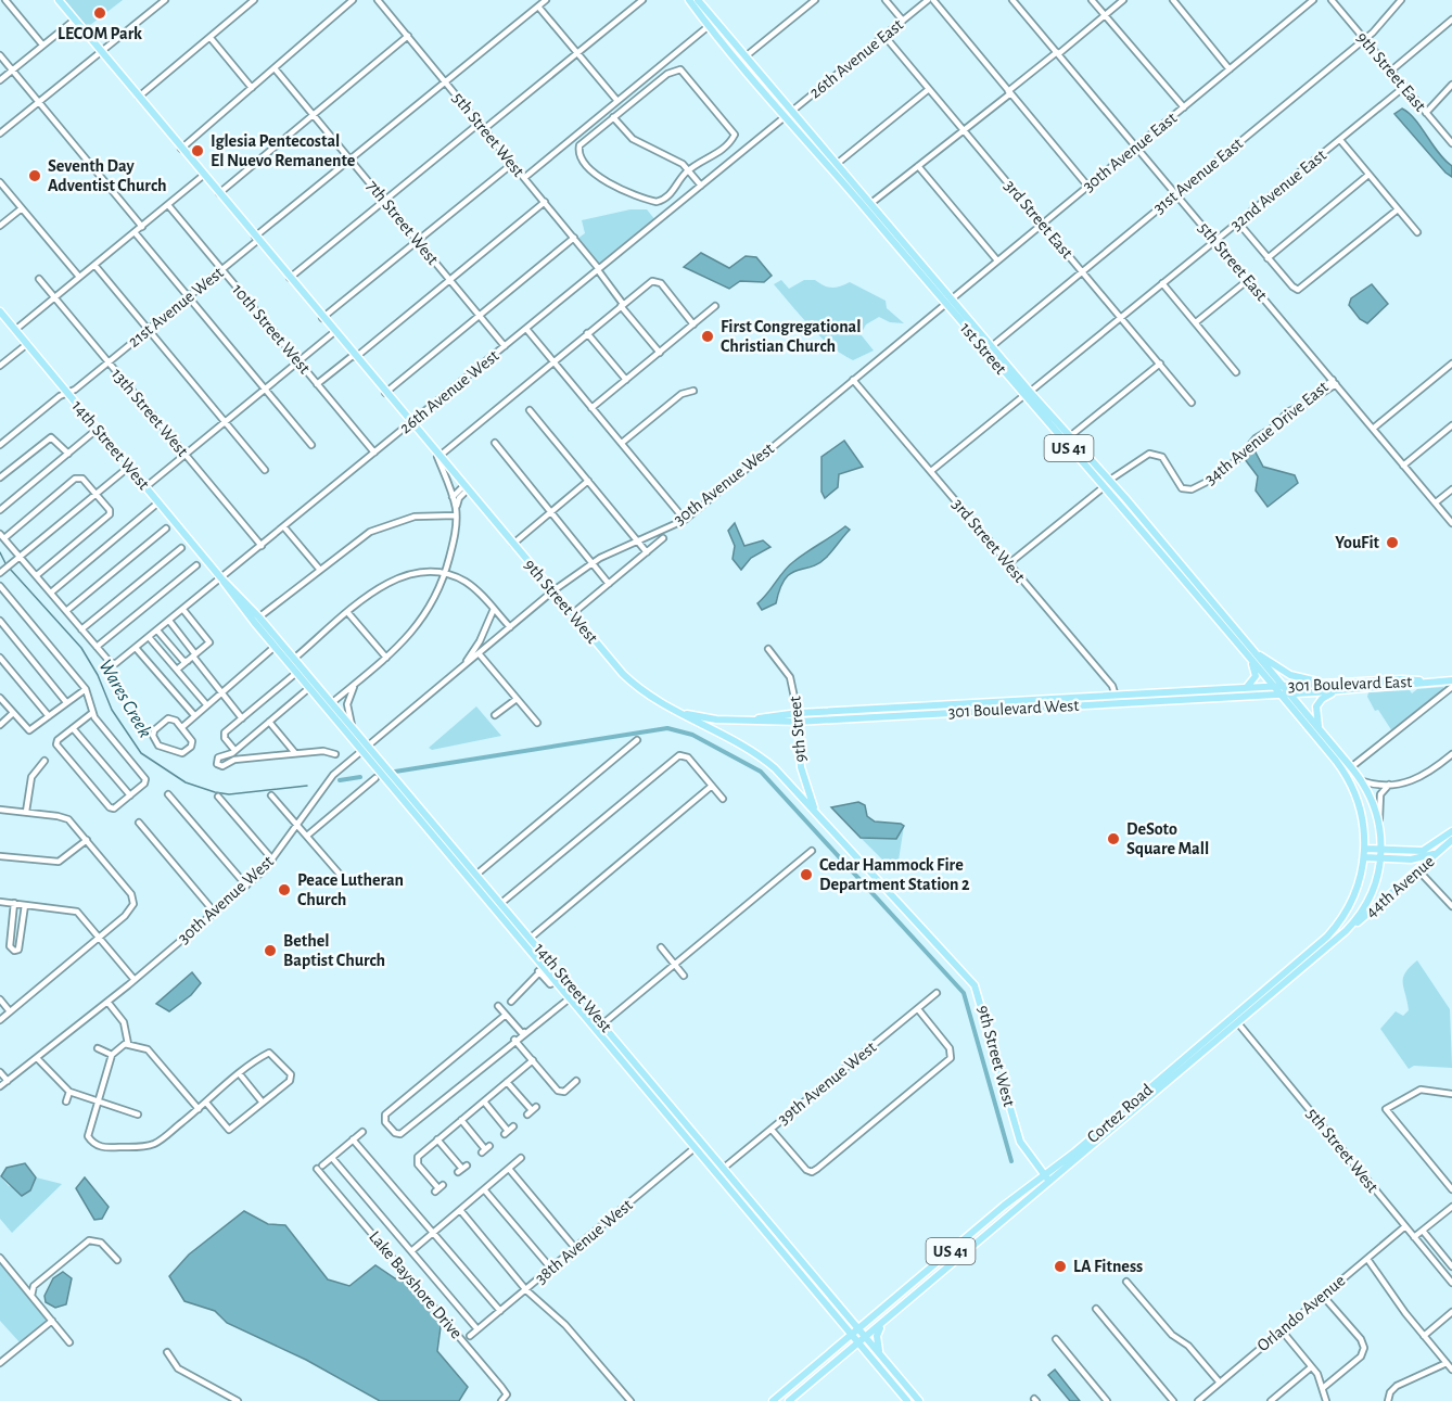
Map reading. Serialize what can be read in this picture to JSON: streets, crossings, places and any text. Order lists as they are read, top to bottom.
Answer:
{
  "streets": {
    "main road": [
      "1st Street",
      "14th Street West",
      "US 41",
      "9th Street West",
      "301 Boulevard East",
      "301 Boulevard West",
      "9th Street",
      "44th Avenue",
      "Cortez Road"
    ],
    "street": [
      "26th Avenue East",
      "9th Street East",
      "5th Street West",
      "30th Avenue East",
      "31st Avenue East",
      "32nd Avenue East",
      "3rd Street East",
      "7th Street West",
      "5th Street East",
      "21st Avenue West",
      "10th Street West",
      "26th Avenue West",
      "13th Street West",
      "34th Avenue Drive East",
      "30th Avenue West",
      "3rd Street West",
      "39th Avenue West",
      "38th Avenue West",
      "Lake Bayshore Drive",
      "Orlando Avenue"
    ]
  },
  "crossings": [
    ["26th Avenue East", "3rd Street East"],
    ["26th Avenue East", "1st Street"],
    ["26th Avenue East", "26th Avenue West"],
    ["9th Street East", "31st Avenue East"],
    ["9th Street East", "32nd Avenue East"],
    ["5th Street West", "21st Avenue West"],
    ["5th Street West", "26th Avenue West"],
    ["5th Street West", "Cortez Road"],
    ["5th Street West", "Orlando Avenue"],
    ["30th Avenue East", "3rd Street East"],
    ["30th Avenue East", "5th Street East"],
    ["30th Avenue East", "1st Street"],
    ["30th Avenue East", "30th Avenue West"],
    ["31st Avenue East", "3rd Street East"],
    ["31st Avenue East", "5th Street East"],
    ["31st Avenue East", "1st Street"],
    ["32nd Avenue East", "3rd Street East"],
    ["32nd Avenue East", "5th Street East"],
    ["32nd Avenue East", "1st Street"],
    ["32nd Avenue East", "3rd Street West"],
    ["7th Street West", "21st Avenue West"],
    ["7th Street West", "26th Avenue West"],
    ["5th Street East", "34th Avenue Drive East"],
    ["21st Avenue West", "10th Street West"],
    ["21st Avenue West", "13th Street West"],
    ["21st Avenue West", "14th Street West"],
    ["21st Avenue West", "9th Street West"],
    ["10th Street West", "26th Avenue West"],
    ["1st Street", "26th Avenue West"],
    ["1st Street", "34th Avenue Drive East"],
    ["1st Street", "30th Avenue West"],
    ["1st Street", "301 Boulevard East"],
    ["1st Street", "301 Boulevard West"],
    ["1st Street", "Cortez Road"],
    ["26th Avenue West", "13th Street West"],
    ["26th Avenue West", "14th Street West"],
    ["26th Avenue West", "9th Street West"],
    ["14th Street West", "30th Avenue West"],
    ["14th Street West", "39th Avenue West"],
    ["14th Street West", "Cortez Road"],
    ["14th Street West", "38th Avenue West"],
    ["US 41", "301 Boulevard East"],
    ["US 41", "Cortez Road"],
    ["30th Avenue West", "3rd Street West"],
    ["30th Avenue West", "9th Street West"],
    ["3rd Street West", "301 Boulevard West"],
    ["9th Street West", "301 Boulevard West"],
    ["9th Street West", "9th Street"],
    ["9th Street West", "Cortez Road"],
    ["301 Boulevard East", "301 Boulevard West"],
    ["301 Boulevard East", "Cortez Road"],
    ["301 Boulevard West", "9th Street"],
    ["301 Boulevard West", "Cortez Road"],
    ["44th Avenue", "Cortez Road"]
  ],
  "water": ["Wares Creek"],
  "places": [
    "LECOM Park",
    "Iglesia Pentecostal El Nuevo Remanente",
    "Seventh Day Adventist Church",
    "First Congregational Christian Church",
    "YouFit",
    "DeSoto Square Mall",
    "Cedar Hammock Fire Department Station 2",
    "Peace Lutheran Church",
    "Bethel Baptist Church",
    "LA Fitness"
  ]
}
